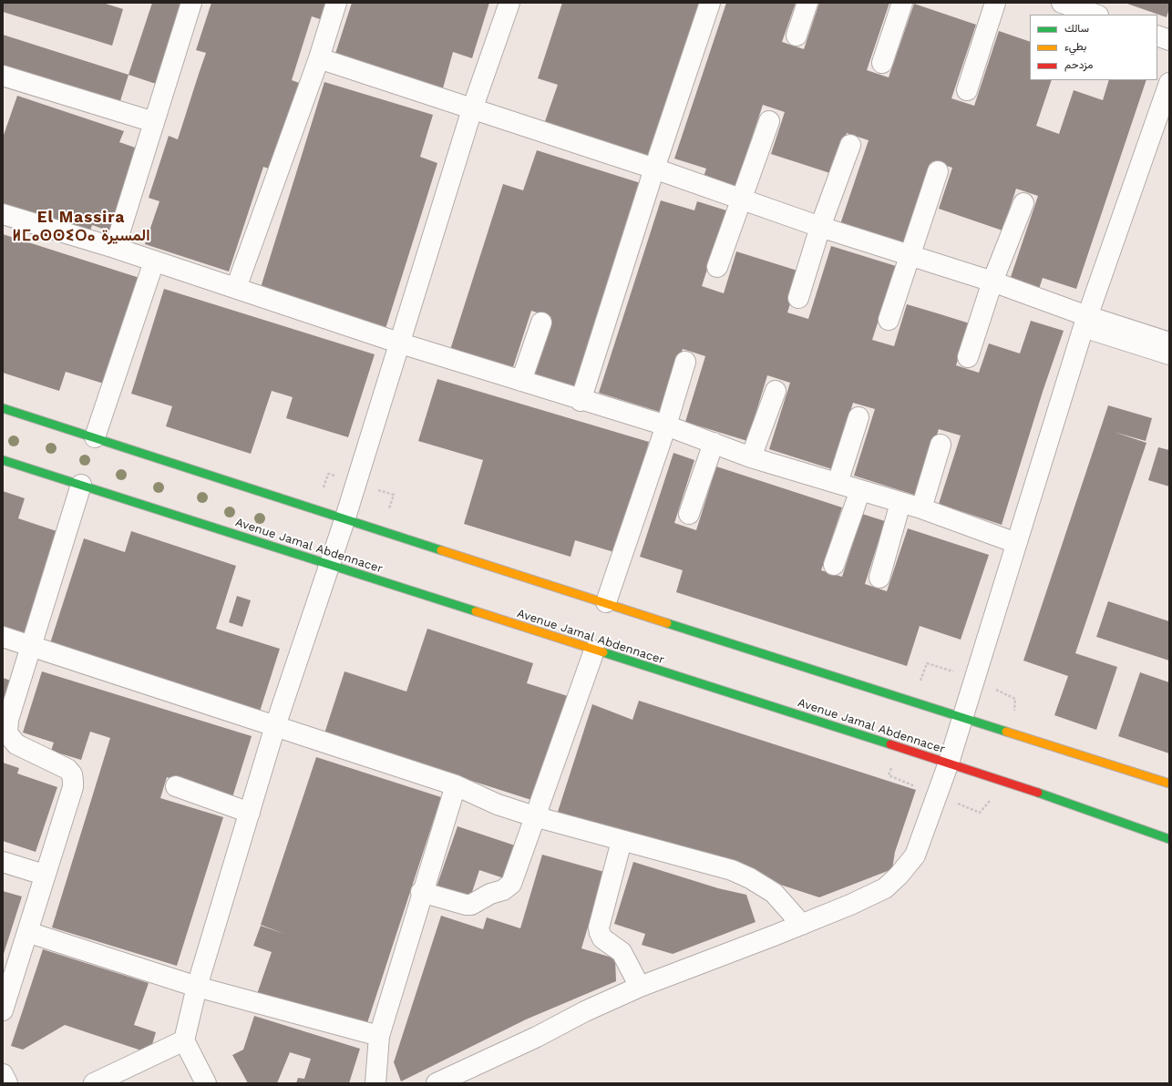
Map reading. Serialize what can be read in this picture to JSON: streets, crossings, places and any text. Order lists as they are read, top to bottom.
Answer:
{
  "streets": {
    "street": ["Avenue Jamal Abdennacer"]
  },
  "districts": ["El Massira ⵍⵎⴰⵙⵙⵉⵔⴰ المسيرة"],
  "legend": ["سالك", "بطيء", "مزدحم"]
}
